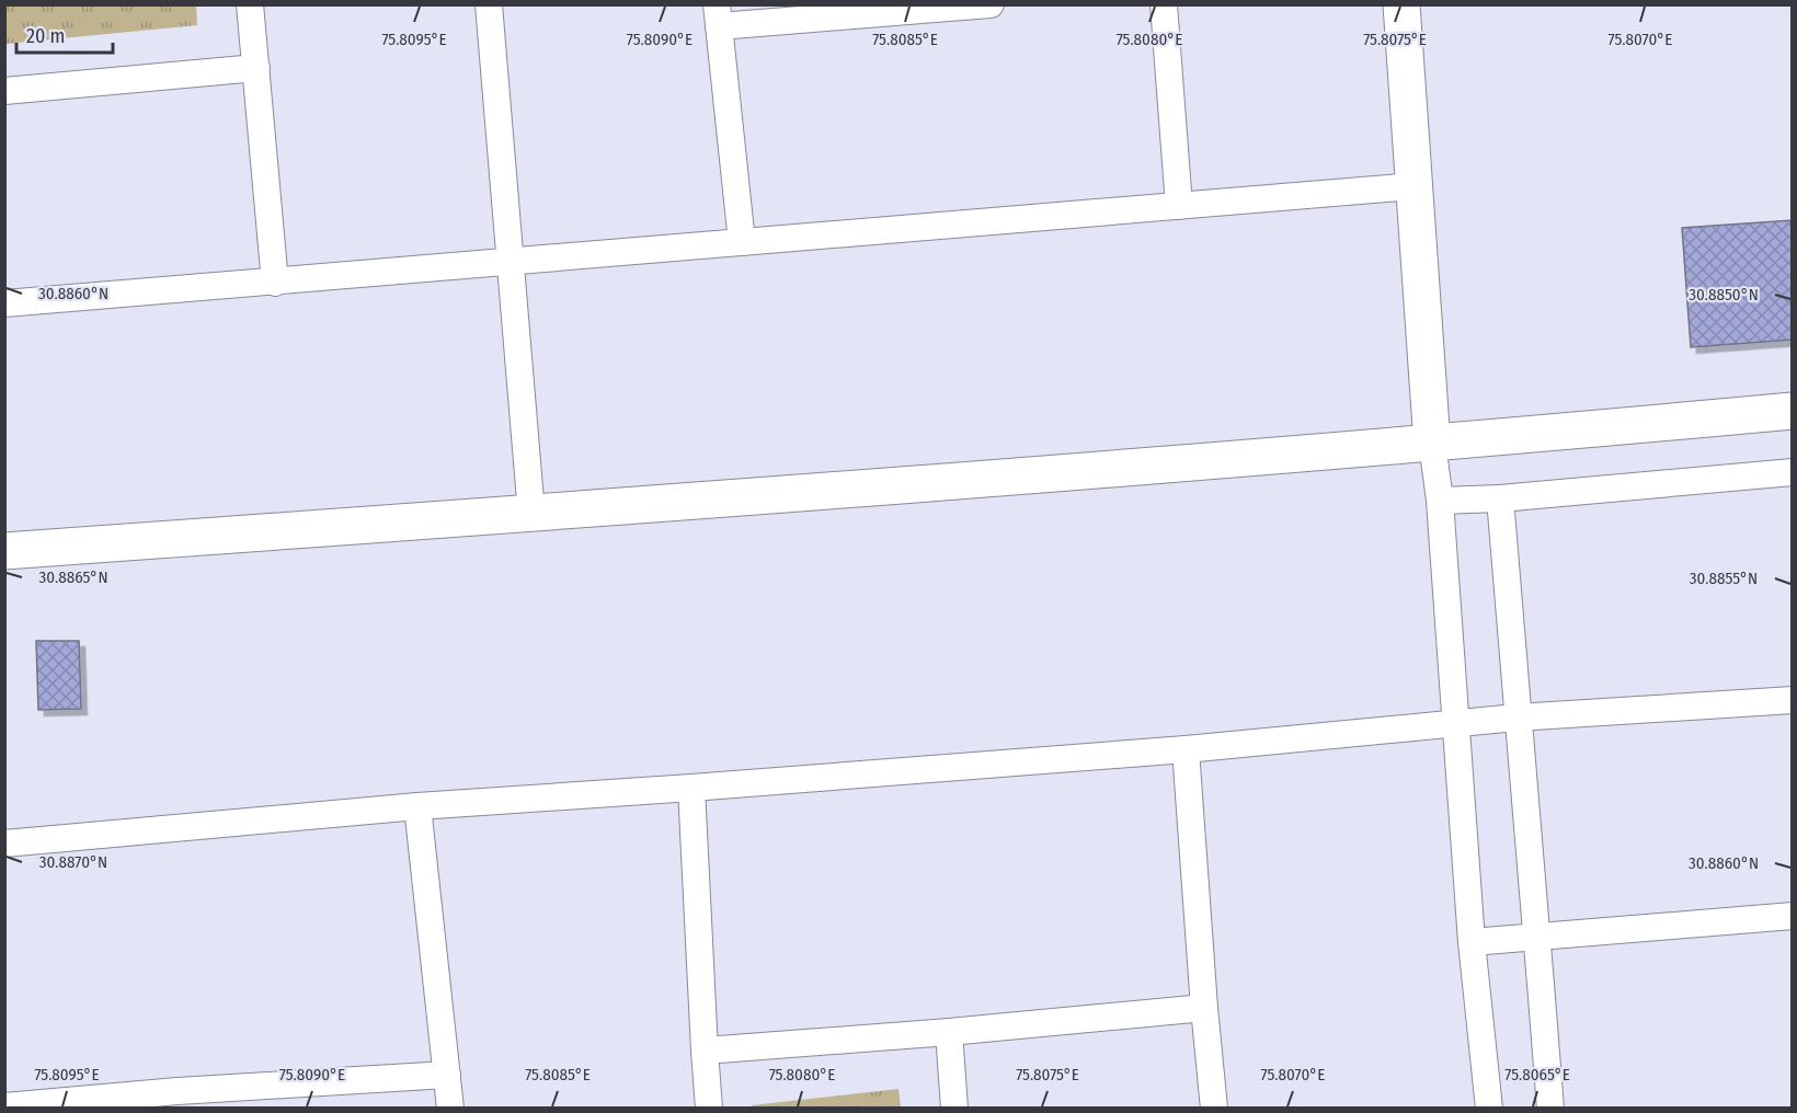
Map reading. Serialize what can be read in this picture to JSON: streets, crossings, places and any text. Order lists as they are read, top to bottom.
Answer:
{
  "scale_bar": "20 m",
  "coordinates": [
    "75.8095°E",
    "75.8090°E",
    "75.8085°E",
    "75.8080°E",
    "75.8075°E",
    "75.8070°E",
    "30.8860°N",
    "30.8850°N",
    "30.8865°N",
    "30.8855°N",
    "30.8870°N",
    "75.8065°E"
  ]
}
